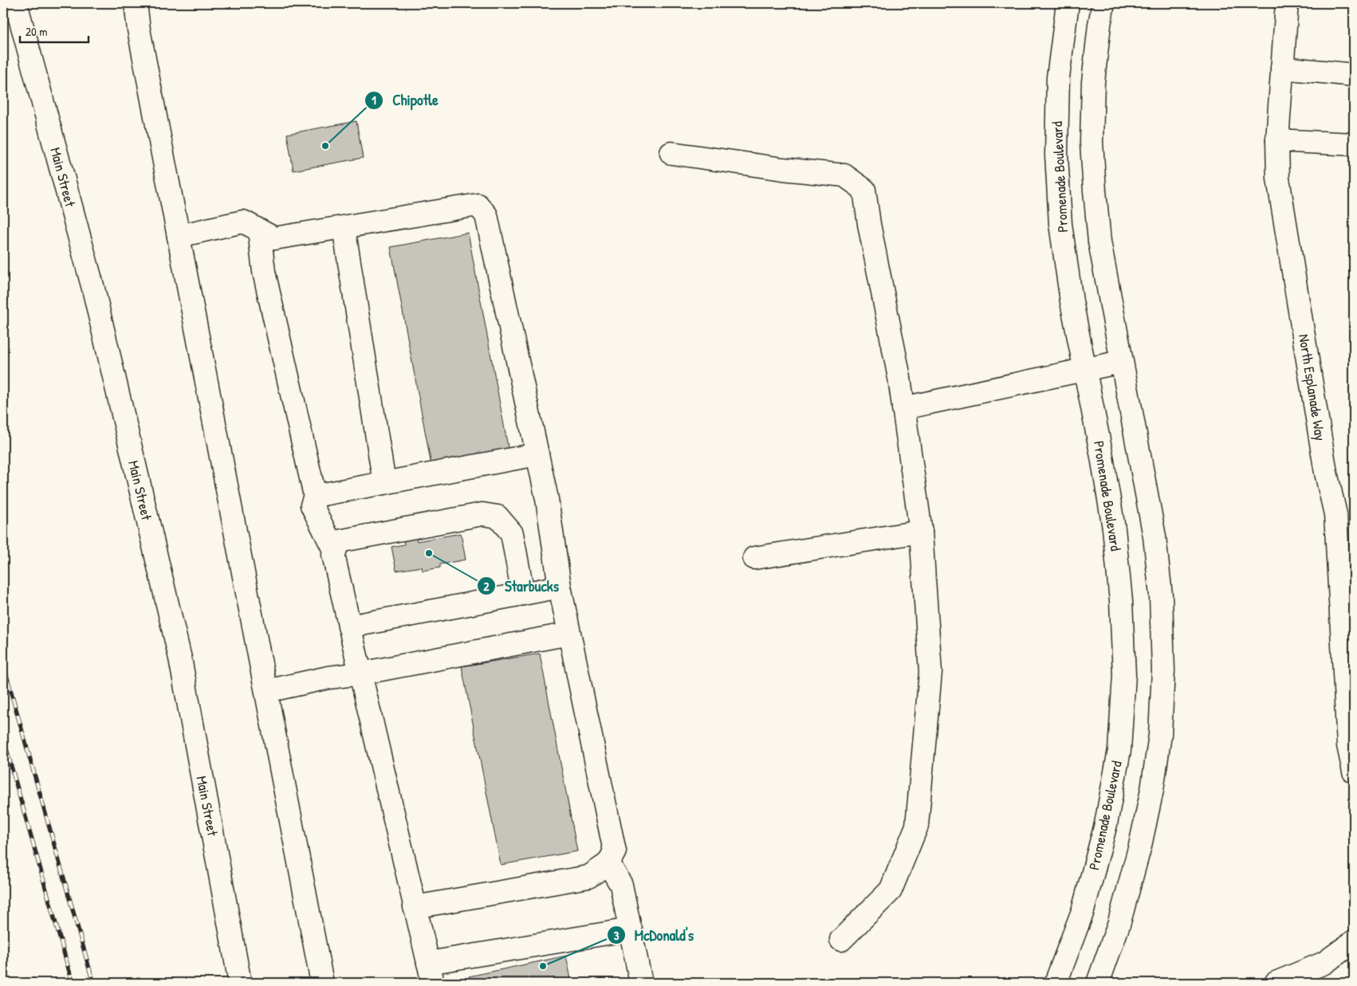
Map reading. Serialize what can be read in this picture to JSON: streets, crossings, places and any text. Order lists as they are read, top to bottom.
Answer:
{
  "streets": {
    "main road": ["Main Street", "Promenade Boulevard", "North Esplanade Way"]
  },
  "places": ["Chipotle", "Starbucks", "McDonald's"],
  "scale_bar": "20 m"
}
